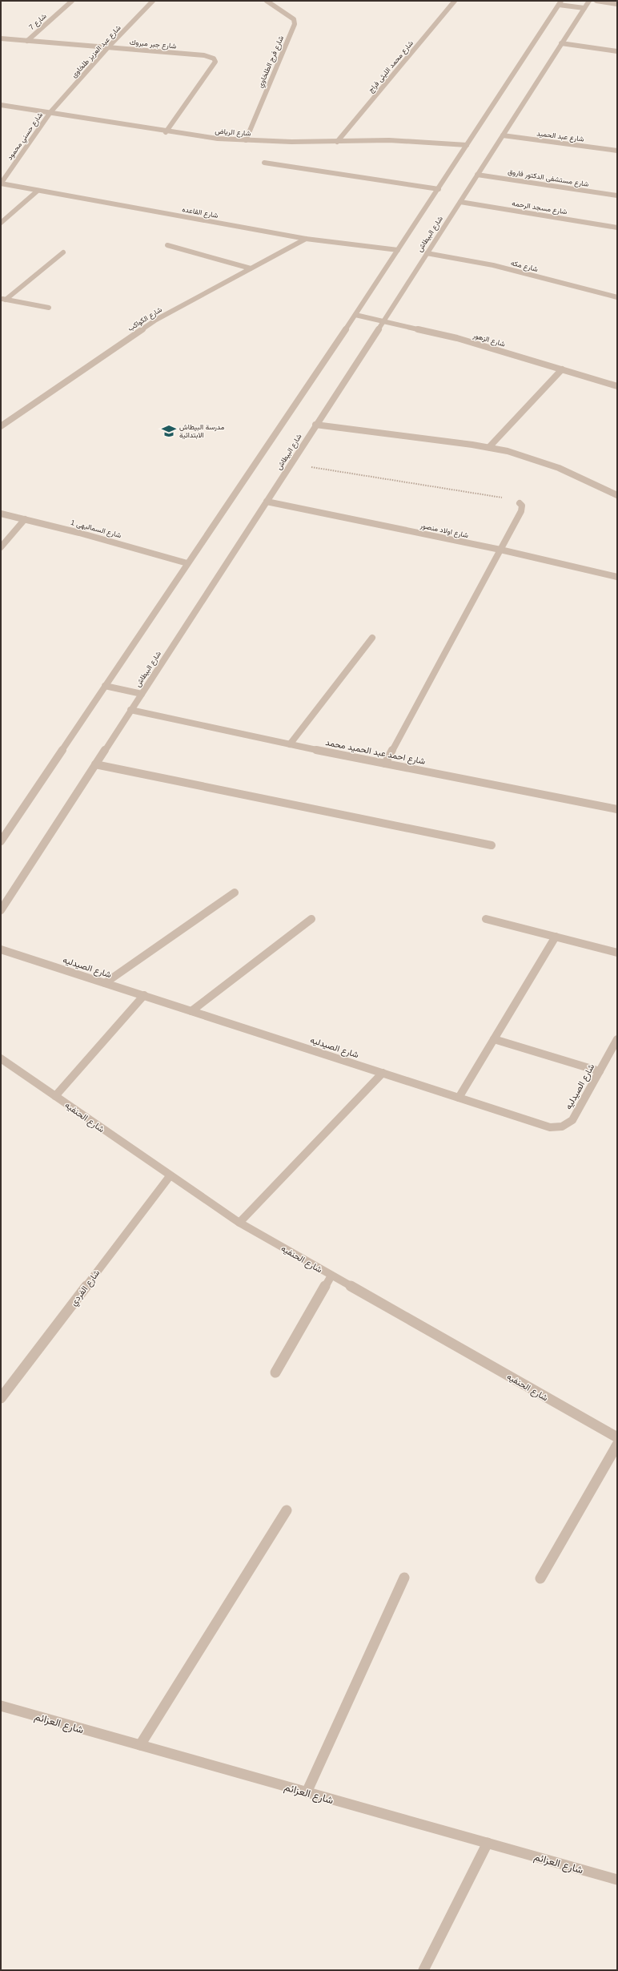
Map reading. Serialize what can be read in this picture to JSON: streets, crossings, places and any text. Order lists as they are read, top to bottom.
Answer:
{
  "streets": {
    "street": [
      "شارع 7",
      "شارع جبر مبروك",
      "شارع عبد العزيز طلخاوى",
      "شارع فرج الطلخاوي",
      "شارع محمد الليثى فراج",
      "شارع الرياض",
      "شارع حسني محمود",
      "شارع عبد الحميد",
      "شارع مستشفى الدكتور فاروق",
      "شارع مسجد الرحمه",
      "شارع القاعده",
      "شارع البيطاش",
      "شارع مكه",
      "شارع الكواكب",
      "شارع الزهور",
      "شارع السماليهى 1",
      "شارع اولاد منصور",
      "شارع احمد عبد الحميد محمد",
      "شارع الصيدليه",
      "شارع الحنفيه",
      "شارع الفردي",
      "شارع العزائم"
    ]
  },
  "crossings": [
    ["شارع 7", "شارع جبر مبروك"],
    ["شارع جبر مبروك", "شارع عبد العزيز طلخاوى"],
    ["شارع جبر مبروك", "شارع الرياض"],
    ["شارع عبد العزيز طلخاوى", "شارع الرياض"],
    ["شارع عبد العزيز طلخاوى", "شارع حسني محمود"],
    ["شارع فرج الطلخاوي", "شارع الرياض"],
    ["شارع محمد الليثى فراج", "شارع الرياض"],
    ["شارع الرياض", "شارع حسني محمود"],
    ["شارع الرياض", "شارع البيطاش"],
    ["شارع حسني محمود", "شارع القاعده"],
    ["شارع عبد الحميد", "شارع البيطاش"],
    ["شارع مستشفى الدكتور فاروق", "شارع البيطاش"],
    ["شارع مسجد الرحمه", "شارع البيطاش"],
    ["شارع القاعده", "شارع البيطاش"],
    ["شارع القاعده", "شارع الكواكب"],
    ["شارع البيطاش", "شارع مكه"],
    ["شارع البيطاش", "شارع الزهور"],
    ["شارع البيطاش", "شارع السماليهى 1"],
    ["شارع البيطاش", "شارع اولاد منصور"],
    ["شارع البيطاش", "شارع احمد عبد الحميد محمد"],
    ["شارع الحنفيه", "شارع الفردي"]
  ],
  "places": {
    "school or university": ["مدرسة البيطاش الابتدائية"]
  }
}
